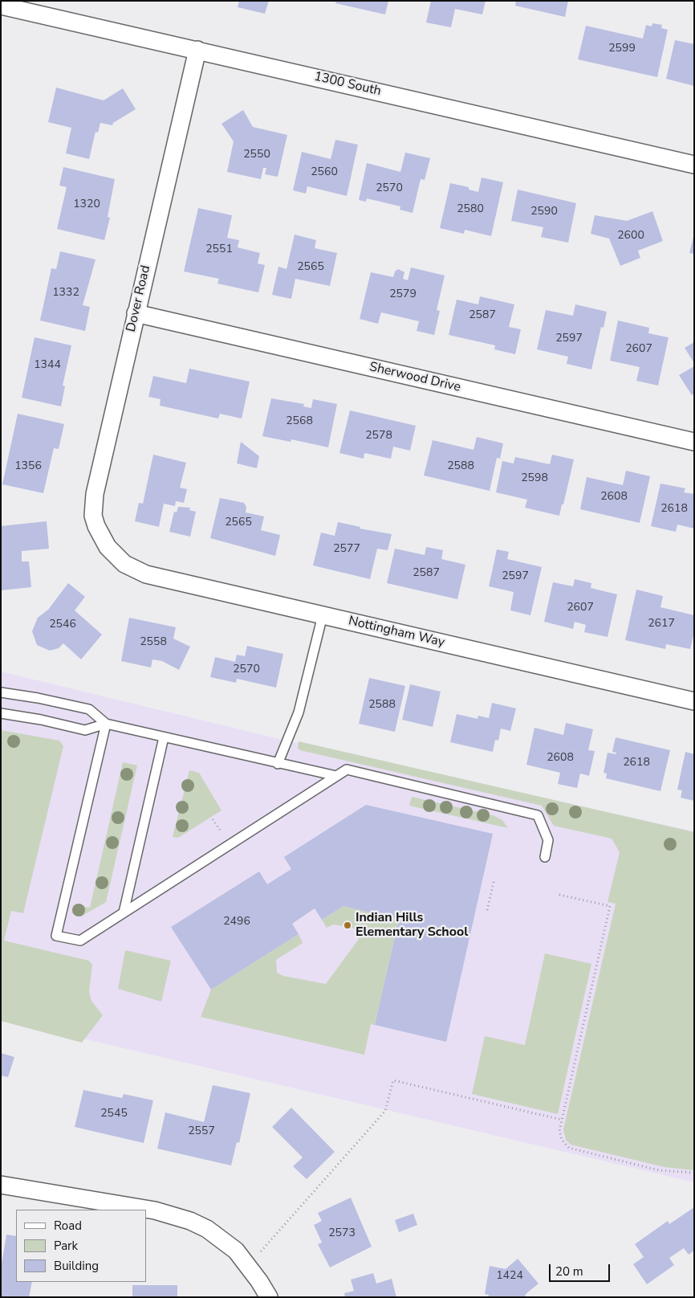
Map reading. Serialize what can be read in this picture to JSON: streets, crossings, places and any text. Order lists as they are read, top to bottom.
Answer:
{
  "streets": {
    "street": [
      "1300 South",
      "Dover Road",
      "Sherwood Drive",
      "Nottingham Way"
    ]
  },
  "crossings": [
    ["1300 South", "Dover Road"],
    ["Dover Road", "Sherwood Drive"],
    ["Dover Road", "Nottingham Way"]
  ],
  "places": ["Indian Hills Elementary School"],
  "house_numbers": [
    "2599",
    "2550",
    "2560",
    "2570",
    "1320",
    "2580",
    "2590",
    "2600",
    "2551",
    "2565",
    "1332",
    "2579",
    "2587",
    "2597",
    "2607",
    "1344",
    "2568",
    "2578",
    "1356",
    "2588",
    "2598",
    "2608",
    "2618",
    "2565",
    "2577",
    "2587",
    "2597",
    "2607",
    "2617",
    "2546",
    "2558",
    "2570",
    "2588",
    "2608",
    "2618",
    "2496",
    "2545",
    "2557",
    "2573",
    "1424"
  ],
  "legend": ["Road", "Park", "Building"],
  "scale_bar": "20 m"
}
